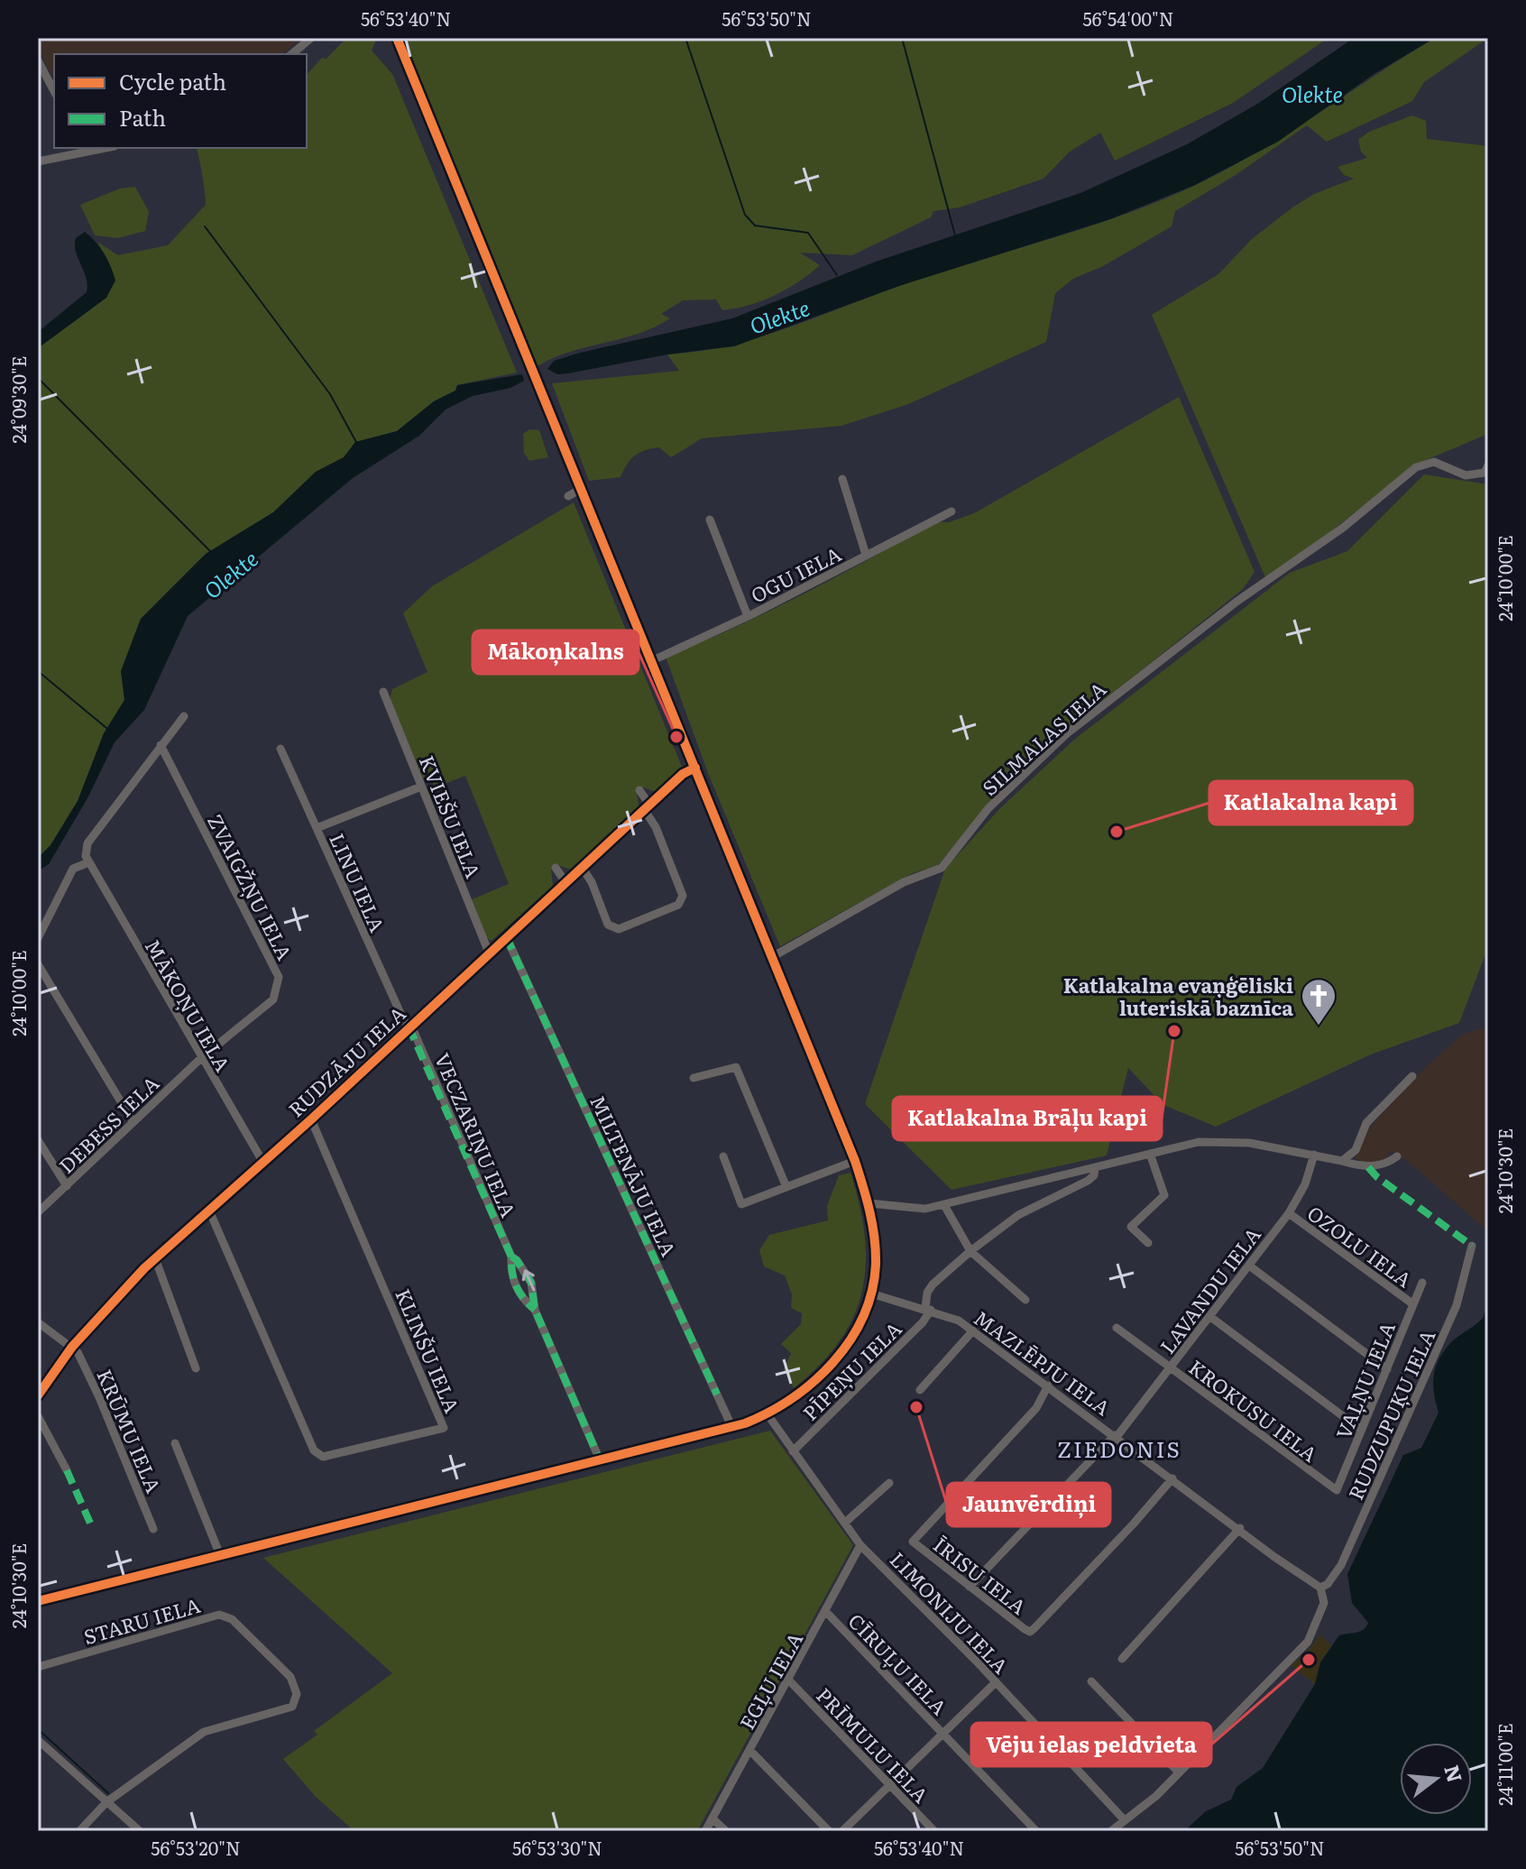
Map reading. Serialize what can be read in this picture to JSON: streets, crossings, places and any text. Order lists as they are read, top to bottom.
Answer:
{
  "streets": {
    "street": [
      "OGU IELA",
      "SILMALAS IELA",
      "KVIEŠU IELA",
      "LINU IELA",
      "ZVAIGŽŅU IELA",
      "MĀKOŅU IELA",
      "RUDZĀJU IELA",
      "DEBESS IELA",
      "VECZARIŅU IELA",
      "MILTENĀJU IELA",
      "OZOLU IELA",
      "LAVANDU IELA",
      "KLINŠU IELA",
      "MAZLĒPJU IELA",
      "PĪPEŅU IELA",
      "VAĻŅU IELA",
      "KROKUSU IELA",
      "RUDZUPUĶU IELA",
      "KRŪMU IELA",
      "ĪRISU IELA",
      "LIMONIJU IELA",
      "STARU IELA",
      "CĪRUĻU IELA",
      "EGĻU IELA",
      "PRĪMULU IELA"
    ]
  },
  "crossings": [
    ["KVIEŠU IELA", "RUDZĀJU IELA"],
    ["LINU IELA", "RUDZĀJU IELA"],
    ["LINU IELA", "VECZARIŅU IELA"],
    ["ZVAIGŽŅU IELA", "MĀKOŅU IELA"],
    ["ZVAIGŽŅU IELA", "DEBESS IELA"],
    ["MĀKOŅU IELA", "RUDZĀJU IELA"],
    ["MĀKOŅU IELA", "DEBESS IELA"],
    ["RUDZĀJU IELA", "VECZARIŅU IELA"],
    ["RUDZĀJU IELA", "MILTENĀJU IELA"],
    ["RUDZĀJU IELA", "KLINŠU IELA"],
    ["RUDZĀJU IELA", "KRŪMU IELA"],
    ["OZOLU IELA", "LAVANDU IELA"],
    ["OZOLU IELA", "VAĻŅU IELA"],
    ["LAVANDU IELA", "MAZLĒPJU IELA"],
    ["LAVANDU IELA", "KROKUSU IELA"],
    ["LAVANDU IELA", "ĪRISU IELA"],
    ["MAZLĒPJU IELA", "PĪPEŅU IELA"],
    ["MAZLĒPJU IELA", "RUDZUPUĶU IELA"],
    ["MAZLĒPJU IELA", "ĪRISU IELA"],
    ["PĪPEŅU IELA", "LIMONIJU IELA"],
    ["VAĻŅU IELA", "KROKUSU IELA"],
    ["LIMONIJU IELA", "EGĻU IELA"],
    ["CĪRUĻU IELA", "EGĻU IELA"],
    ["EGĻU IELA", "PRĪMULU IELA"]
  ],
  "districts": ["ZIEDONIS"],
  "water": ["Olekte"],
  "places": {
    "other": [
      "Mākoņkalns",
      "Katlakalna kapi",
      "Katlakalna Brāļu kapi",
      "Jaunvērdiņi",
      "Vēju ielas peldvieta"
    ],
    "church": ["Katlakalna evaņģēliski luteriskā baznīca"]
  },
  "legend": ["Cycle path", "Path"],
  "north": "right",
  "coordinates": [
    "56°53'40\"N",
    "56°53'50\"N",
    "56°54'00\"N",
    "24°09'30\"E",
    "24°10'00\"E",
    "24°10'30\"E",
    "24°11'00\"E",
    "56°53'20\"N",
    "56°53'30\"N"
  ]
}
